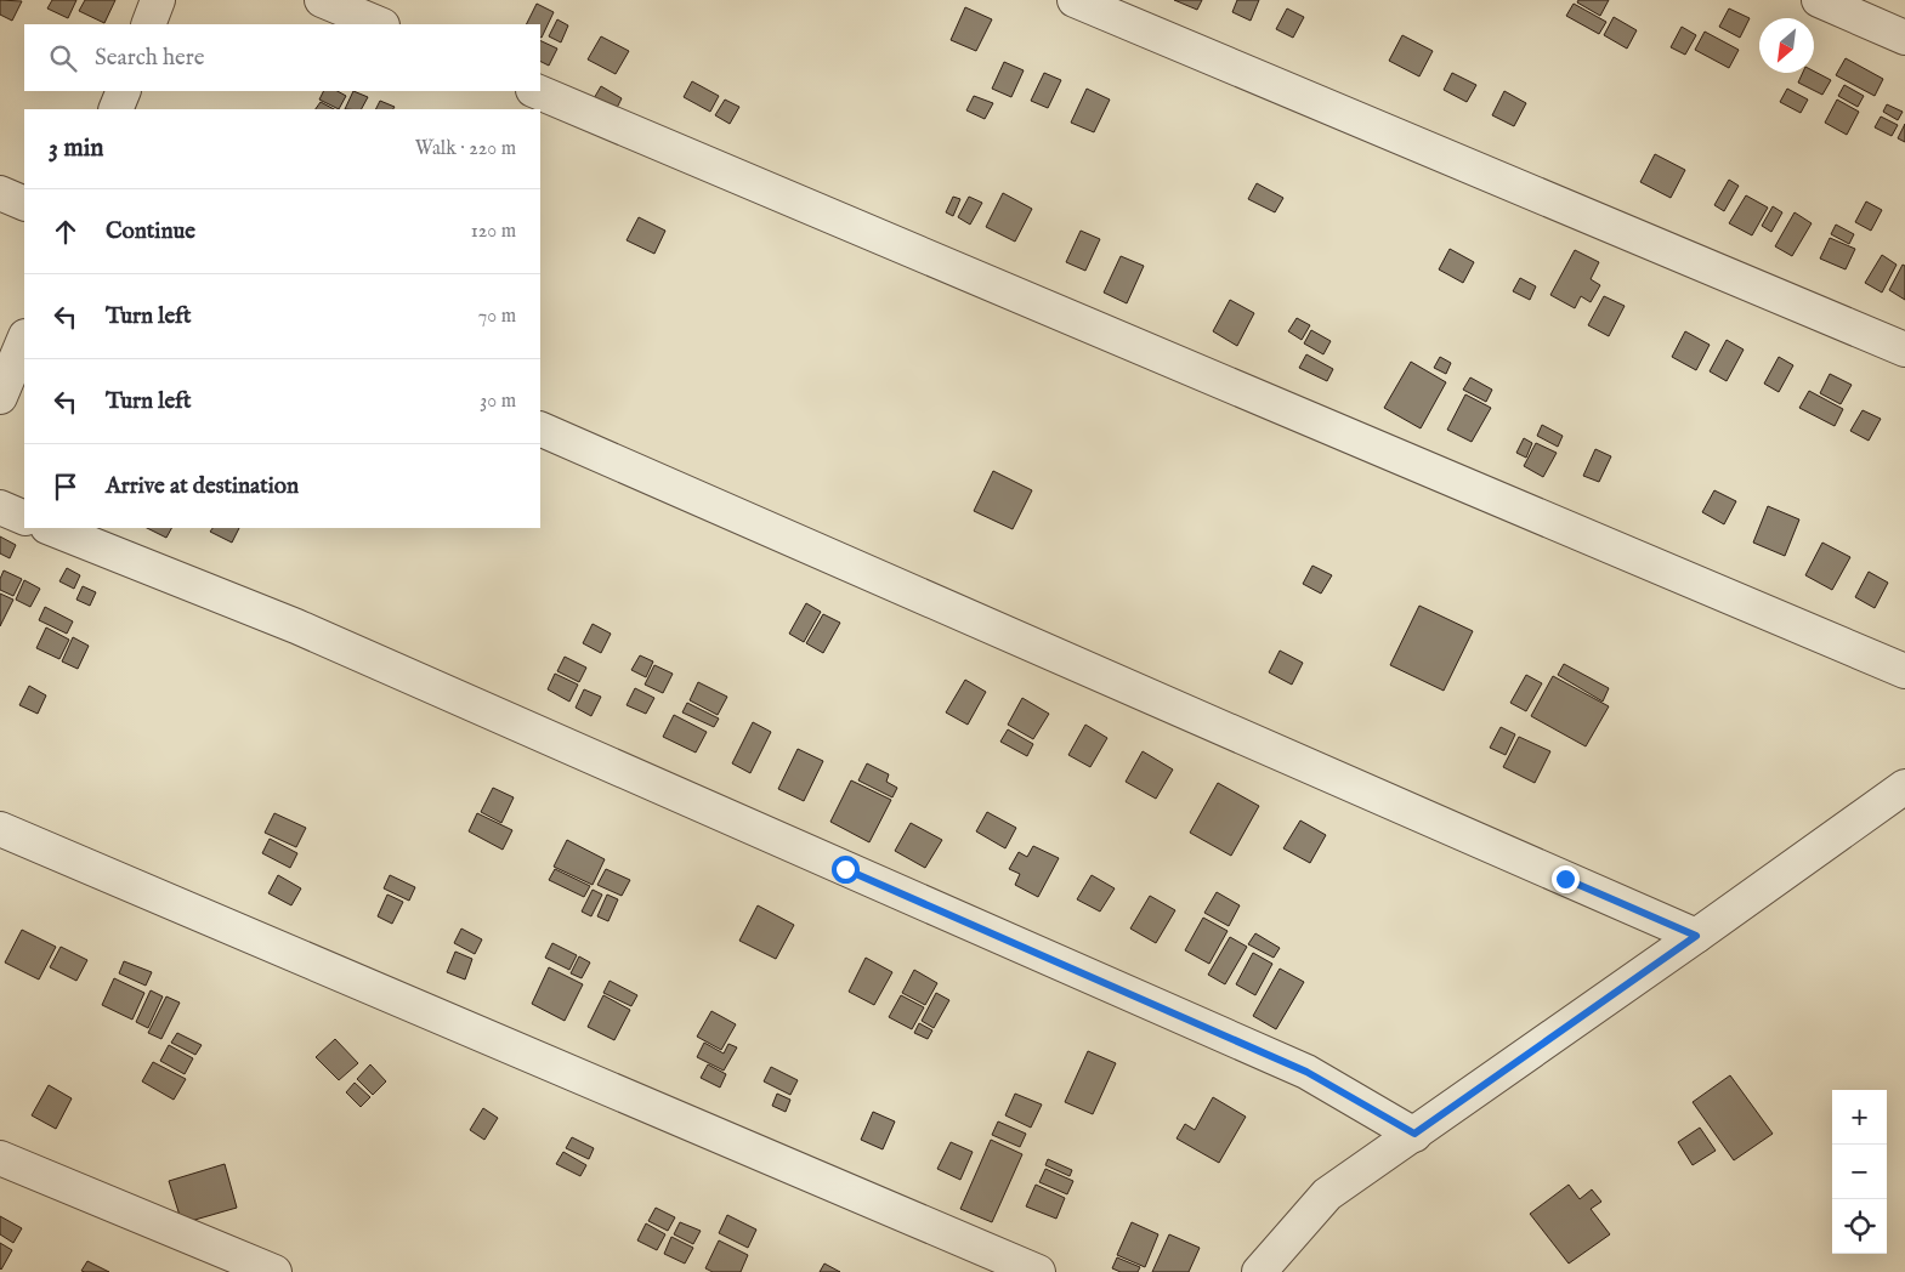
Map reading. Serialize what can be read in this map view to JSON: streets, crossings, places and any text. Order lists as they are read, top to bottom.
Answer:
{
  "north": "bottom left",
  "page": {
    "search": "Search here",
    "heading": ["3 min", "Walk · 220 m"],
    "list": [
      ["Continue", "120 m"],
      ["Turn left", "70 m"],
      ["Turn left", "30 m"],
      "Arrive at destination"
    ],
    "map_buttons": ["+", "−"]
  }
}
